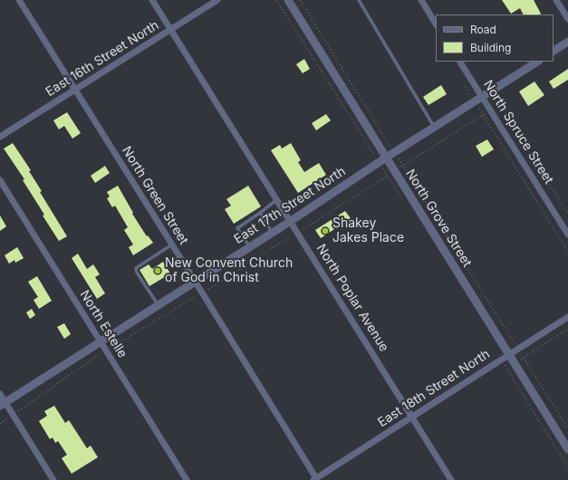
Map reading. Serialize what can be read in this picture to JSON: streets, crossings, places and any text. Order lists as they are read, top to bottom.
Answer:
{
  "streets": {
    "street": [
      "East 16th Street North",
      "North Spruce Street",
      "North Green Street",
      "East 17th Street North",
      "North Grove Street",
      "North Poplar Avenue",
      "North Estelle",
      "East 18th Street North"
    ]
  },
  "crossings": [
    ["East 16th Street North", "North Green Street"],
    ["East 16th Street North", "North Poplar Avenue"],
    ["North Spruce Street", "East 17th Street North"],
    ["North Green Street", "East 17th Street North"],
    ["North Green Street", "East 18th Street North"],
    ["East 17th Street North", "North Grove Street"],
    ["East 17th Street North", "North Poplar Avenue"],
    ["East 17th Street North", "North Estelle"],
    ["North Grove Street", "East 18th Street North"],
    ["North Poplar Avenue", "East 18th Street North"]
  ],
  "places": ["Shakey Jakes Place", "New Convent Church of God in Christ"],
  "legend": ["Road", "Building"]
}
